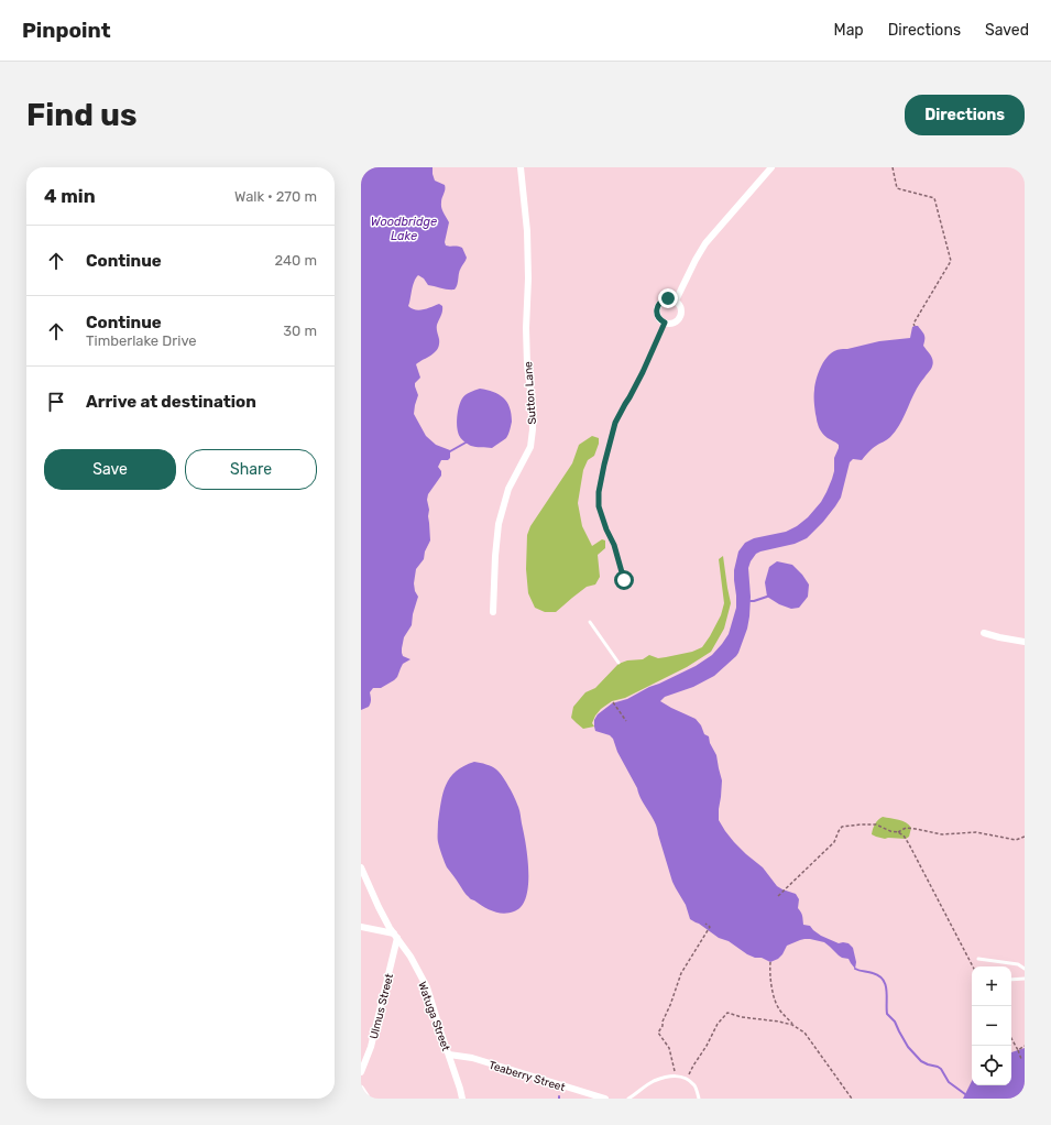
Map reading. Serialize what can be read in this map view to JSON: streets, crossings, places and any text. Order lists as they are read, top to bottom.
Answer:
{
  "streets": {
    "street": [
      "Sutton Lane",
      "Ulmus Street",
      "Watuga Street",
      "Teaberry Street"
    ]
  },
  "crossings": [
    ["Ulmus Street", "Watuga Street"],
    ["Watuga Street", "Teaberry Street"]
  ],
  "water": ["Woodbridge Lake"],
  "page": {
    "header": "Pinpoint",
    "nav": ["Map", "Directions", "Saved"],
    "buttons": [
      "Directions",
      ["Save", "Share"]
    ],
    "title": "Find us",
    "heading": ["4 min", "Walk · 270 m"],
    "list": [
      ["Continue", "240 m"],
      ["Continue", "Timberlake Drive", "30 m"],
      "Arrive at destination"
    ],
    "map_buttons": ["+", "−"]
  }
}
